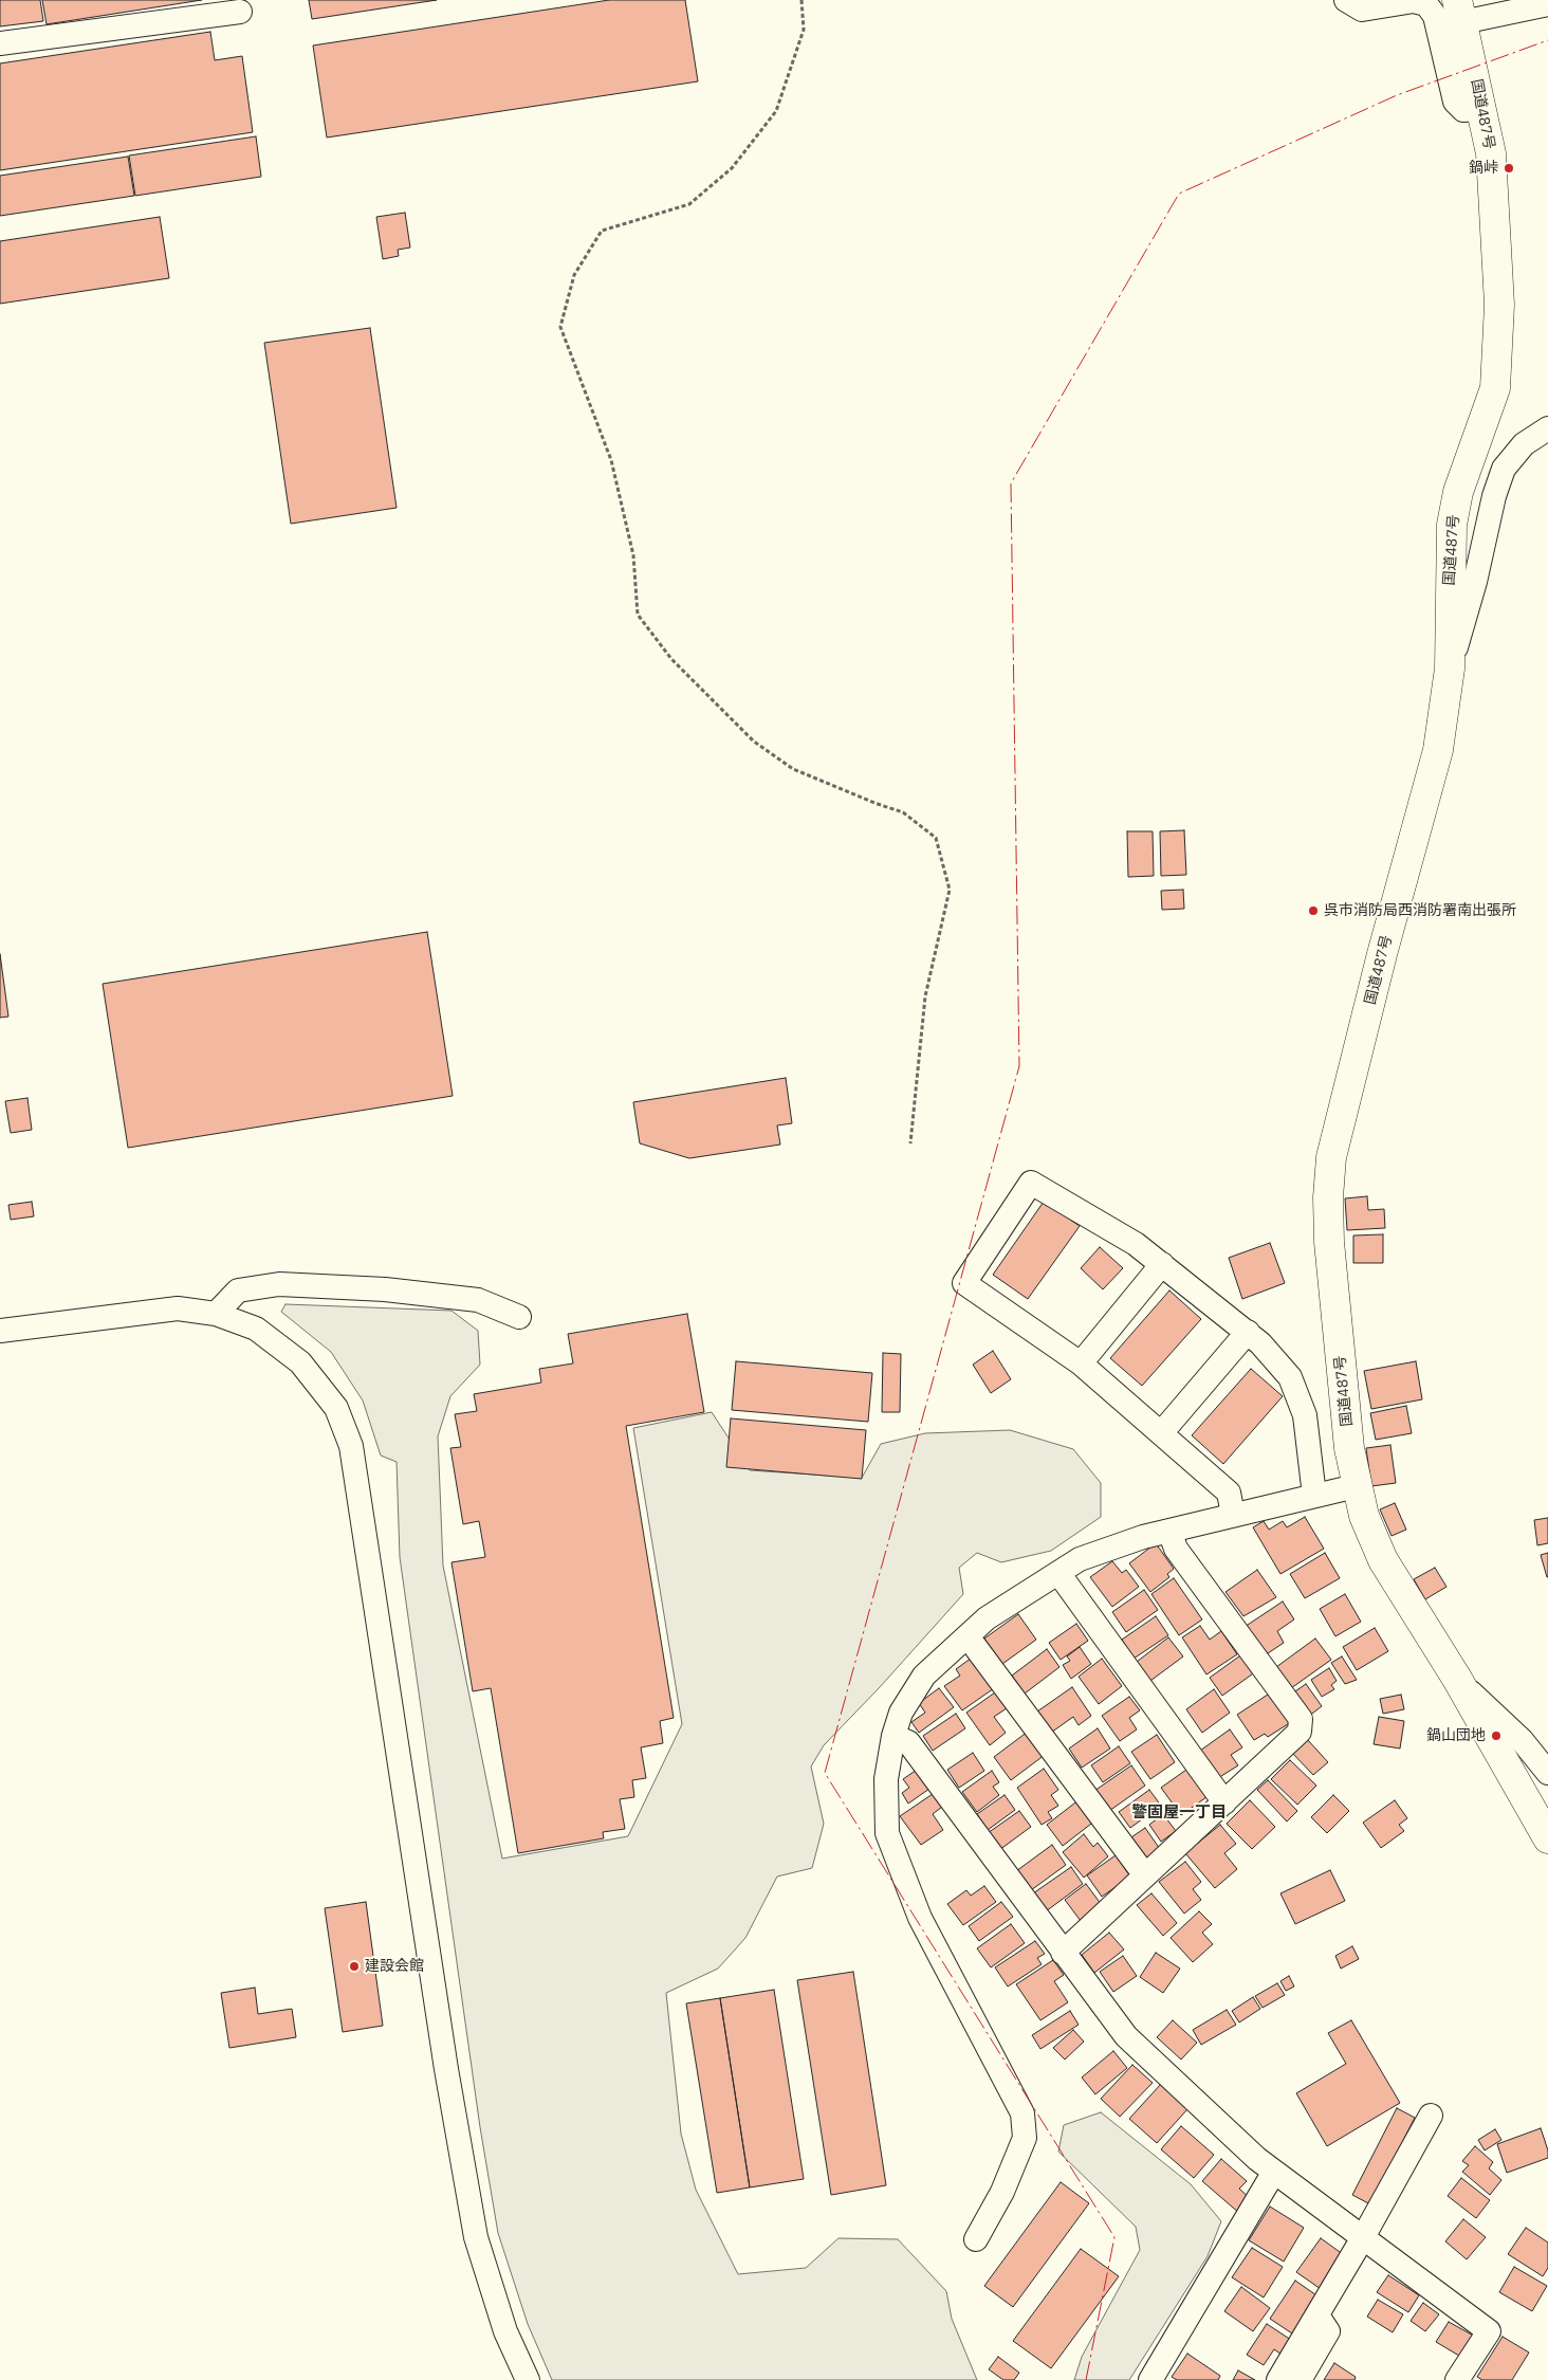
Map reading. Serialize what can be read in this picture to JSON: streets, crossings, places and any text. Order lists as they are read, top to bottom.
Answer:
{
  "streets": {
    "highway": ["国道487号"]
  },
  "districts": ["警固屋一丁目"],
  "places": [
    "鍋峠",
    "呉市消防局西消防署南出張所",
    "鍋山団地",
    "建設会館"
  ]
}
